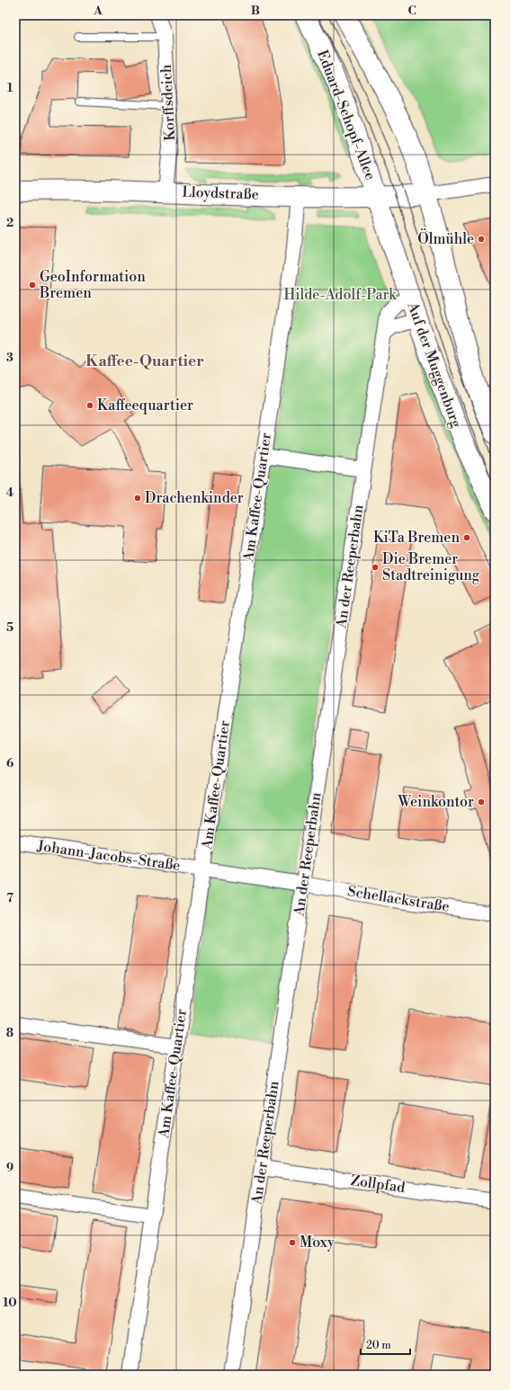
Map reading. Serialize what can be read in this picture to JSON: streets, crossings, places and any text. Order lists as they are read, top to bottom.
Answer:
{
  "streets": {
    "street": [
      "Korffsdeich",
      "Eduard-Schopf-Allee",
      "Lloydstraße",
      "Auf der Muggenburg",
      "Am Kaffee-Quartier",
      "An der Reeperbahn",
      "Johann-Jacobs-Straße",
      "Schellackstraße",
      "Zollpfad"
    ]
  },
  "crossings": [
    ["Korffsdeich", "Lloydstraße"],
    ["Eduard-Schopf-Allee", "Lloydstraße"],
    ["Eduard-Schopf-Allee", "Auf der Muggenburg"],
    ["Lloydstraße", "Auf der Muggenburg"],
    ["Lloydstraße", "Am Kaffee-Quartier"],
    ["Auf der Muggenburg", "An der Reeperbahn"],
    ["Am Kaffee-Quartier", "Johann-Jacobs-Straße"],
    ["An der Reeperbahn", "Johann-Jacobs-Straße"],
    ["An der Reeperbahn", "Schellackstraße"],
    ["An der Reeperbahn", "Zollpfad"],
    ["Johann-Jacobs-Straße", "Schellackstraße"]
  ],
  "districts": ["Kaffee-Quartier"],
  "parks": ["Hilde-Adolf-Park"],
  "places": [
    "Ölmühle",
    "GeoInformation Bremen",
    "Kaffeequartier",
    "Drachenkinder",
    "KiTa Bremen",
    "Die Bremer Stadtreinigung",
    "Weinkontor",
    "Moxy"
  ],
  "scale_bar": "20 m",
  "grid": {
    "columns": ["A", "B", "C"],
    "rows": [
      "1",
      "2",
      "3",
      "4",
      "5",
      "6",
      "7",
      "8",
      "9",
      "10"
    ]
  }
}
